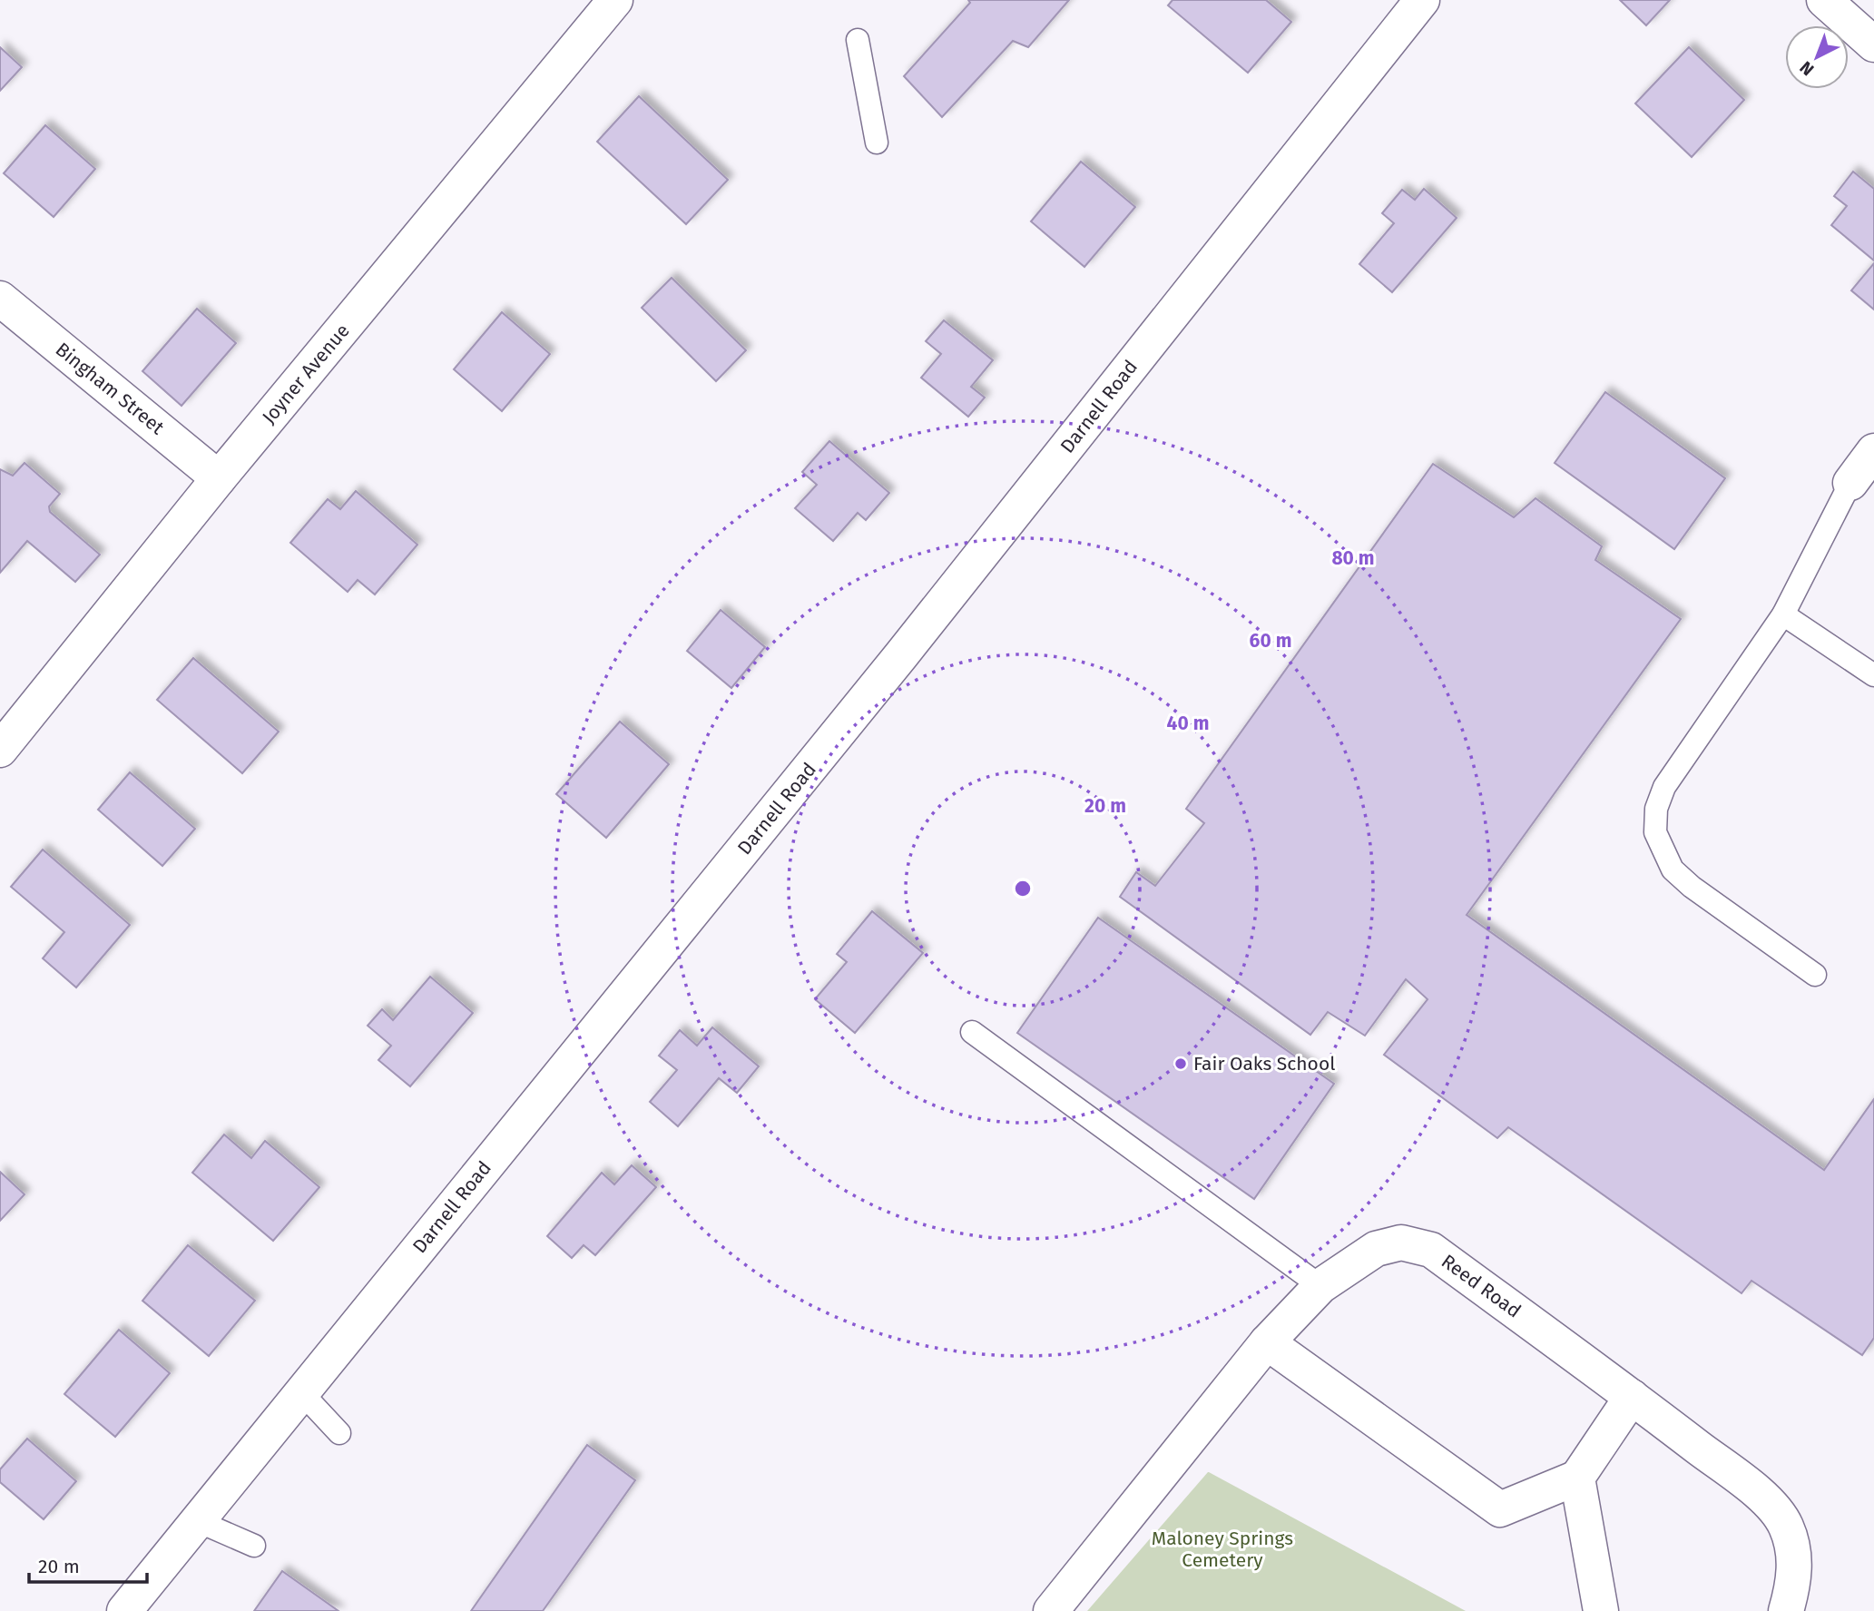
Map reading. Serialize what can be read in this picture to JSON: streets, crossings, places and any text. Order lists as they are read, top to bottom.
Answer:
{
  "streets": {
    "street": [
      "Joyner Avenue",
      "Bingham Street",
      "Darnell Road",
      "Reed Road"
    ]
  },
  "crossings": [
    ["Joyner Avenue", "Bingham Street"]
  ],
  "parks": ["Maloney Springs Cemetery"],
  "places": ["Fair Oaks School"],
  "scale_bar": "20 m",
  "north": "bottom left",
  "rings": [
    "80 m",
    "60 m",
    "40 m",
    "20 m"
  ]
}
